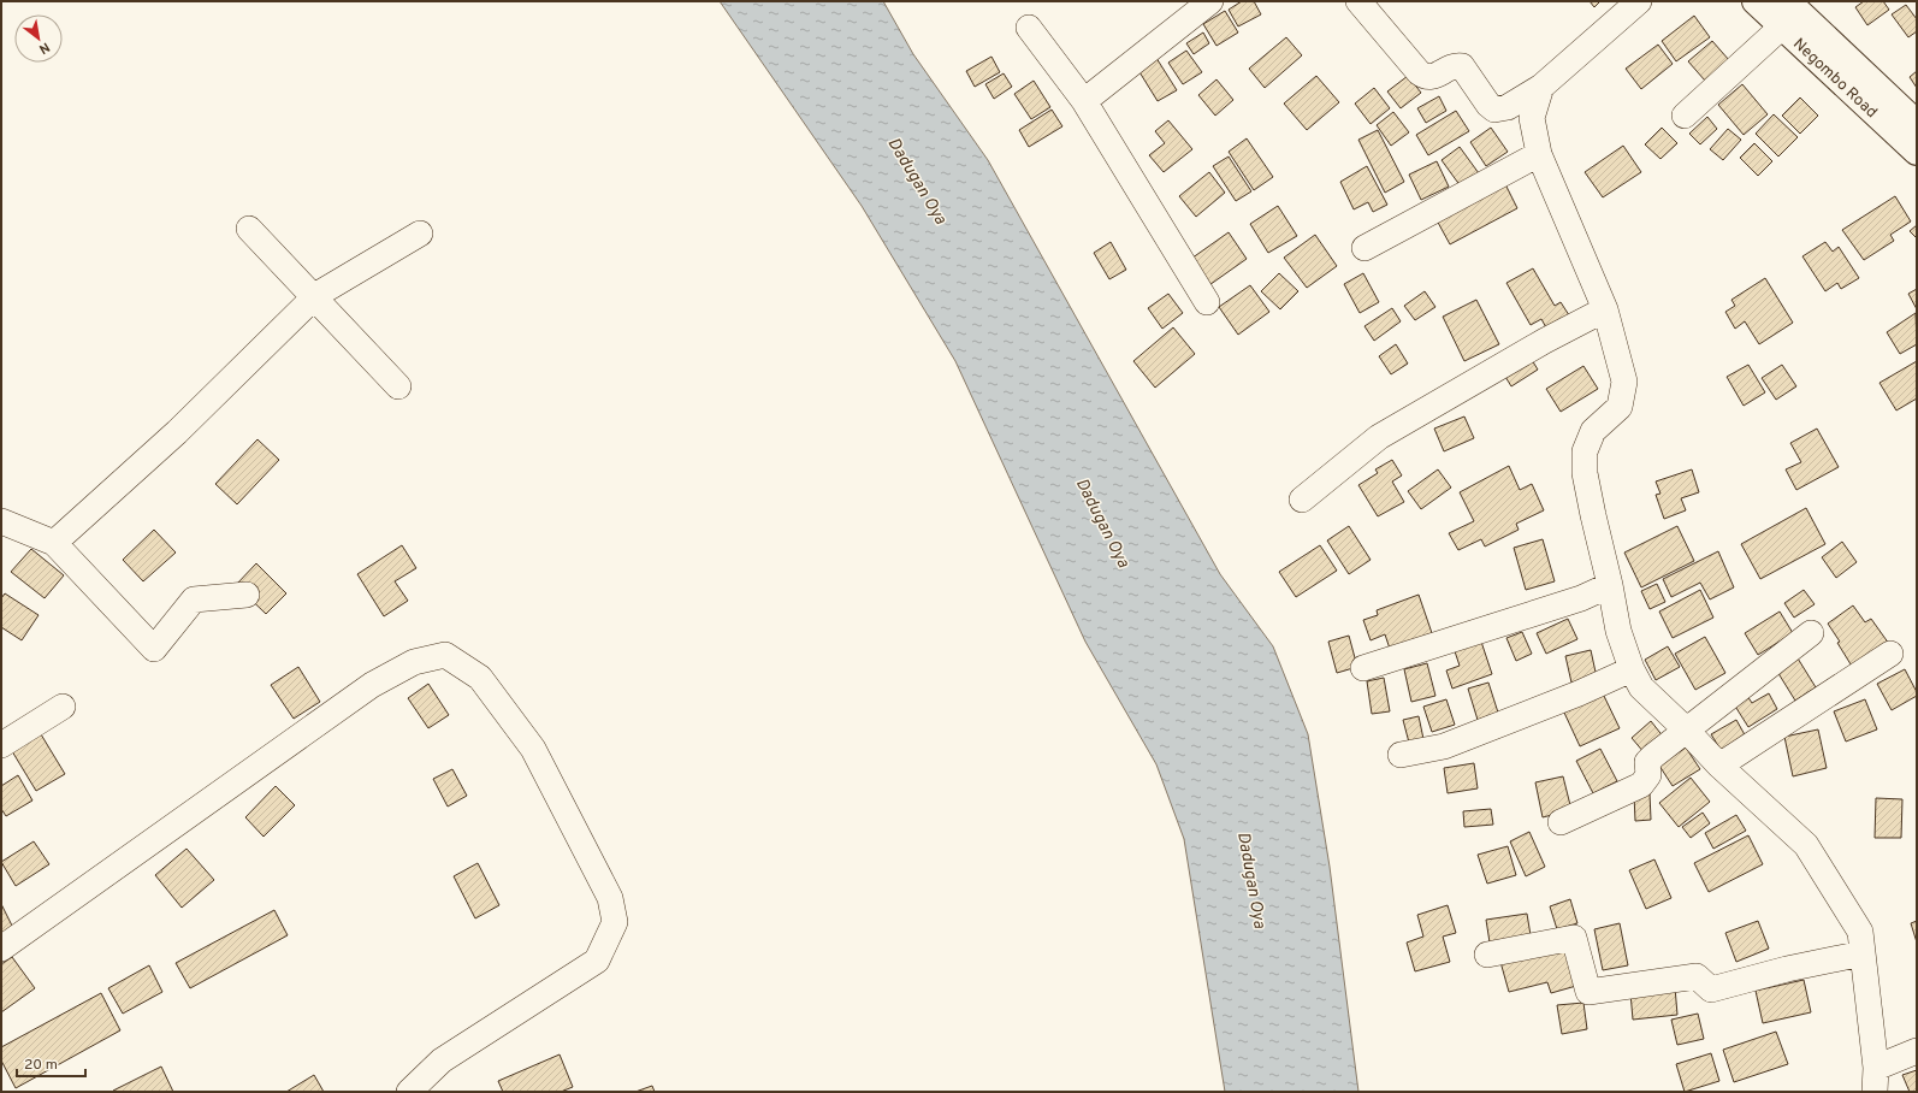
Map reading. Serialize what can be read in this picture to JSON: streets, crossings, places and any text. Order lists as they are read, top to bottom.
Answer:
{
  "streets": {
    "highway": ["Negombo Road"]
  },
  "water": ["Dadugan Oya"],
  "scale_bar": "20 m",
  "north": "bottom right"
}
